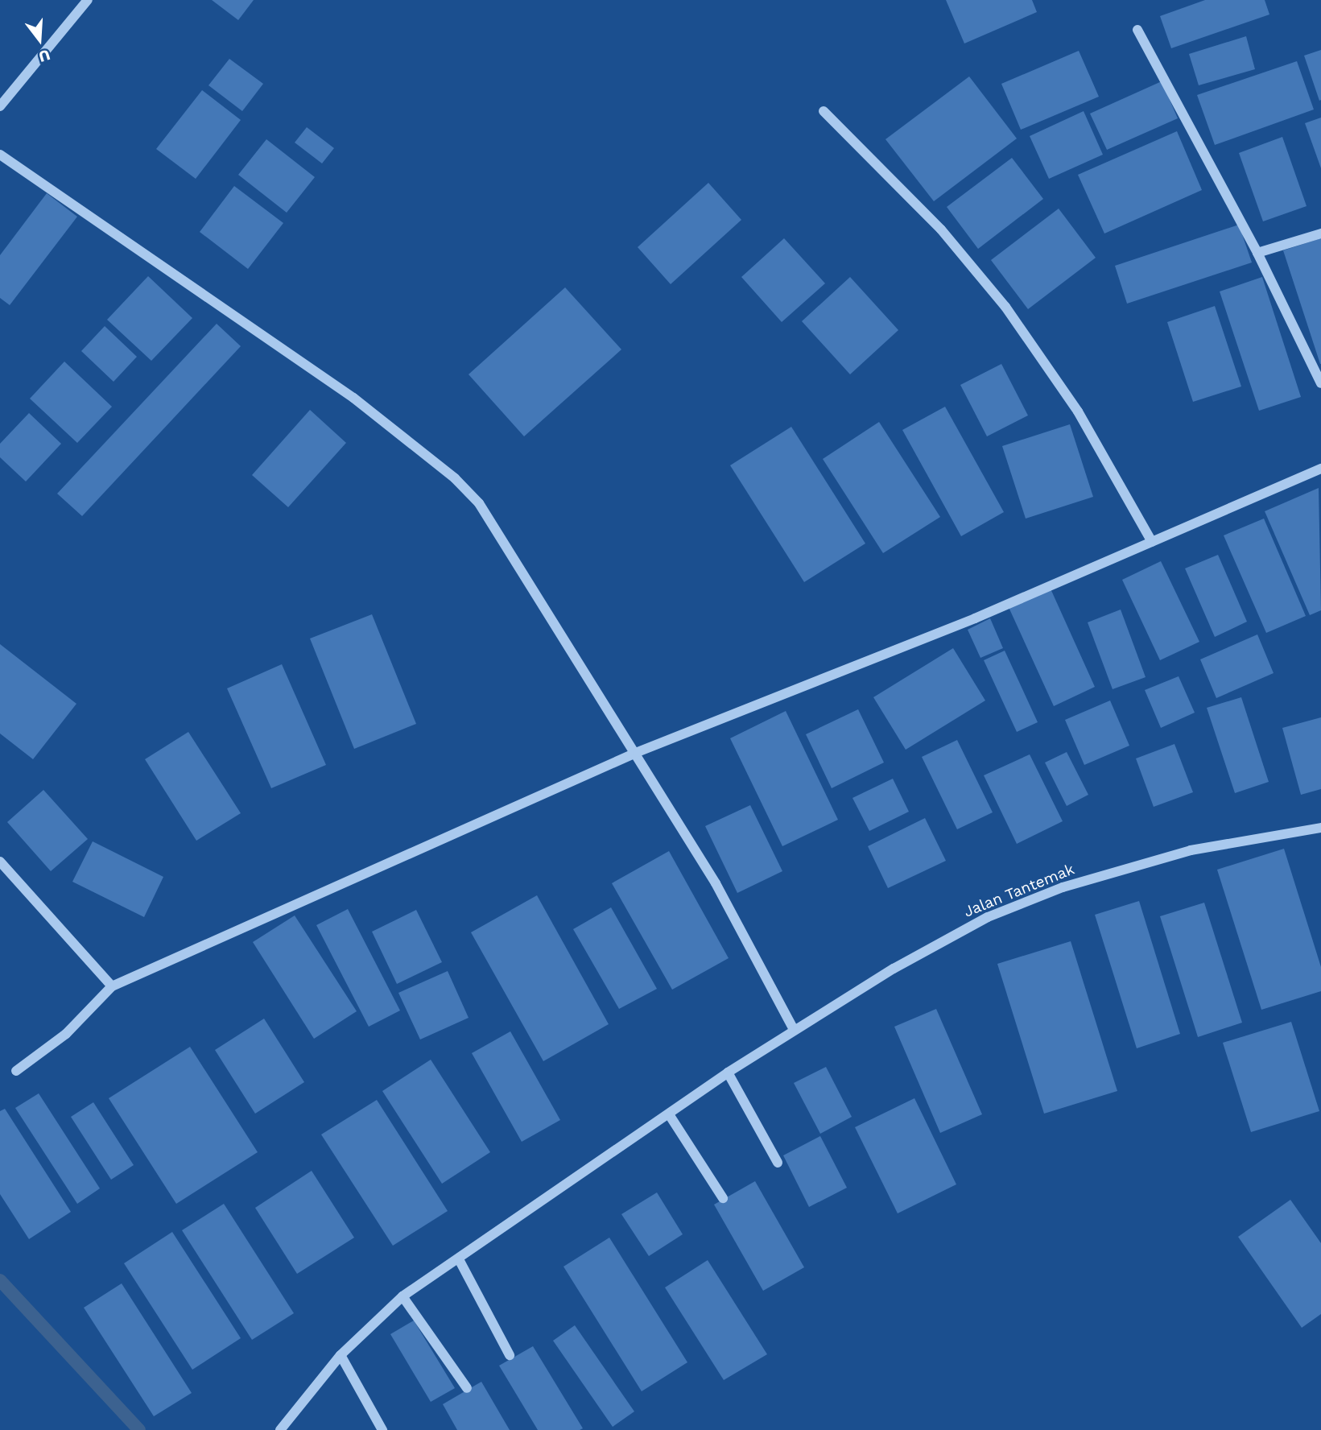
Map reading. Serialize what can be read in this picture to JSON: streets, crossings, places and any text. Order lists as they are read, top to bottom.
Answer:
{
  "streets": {
    "street": ["Jalan Tantemak"]
  },
  "north": "bottom"
}
